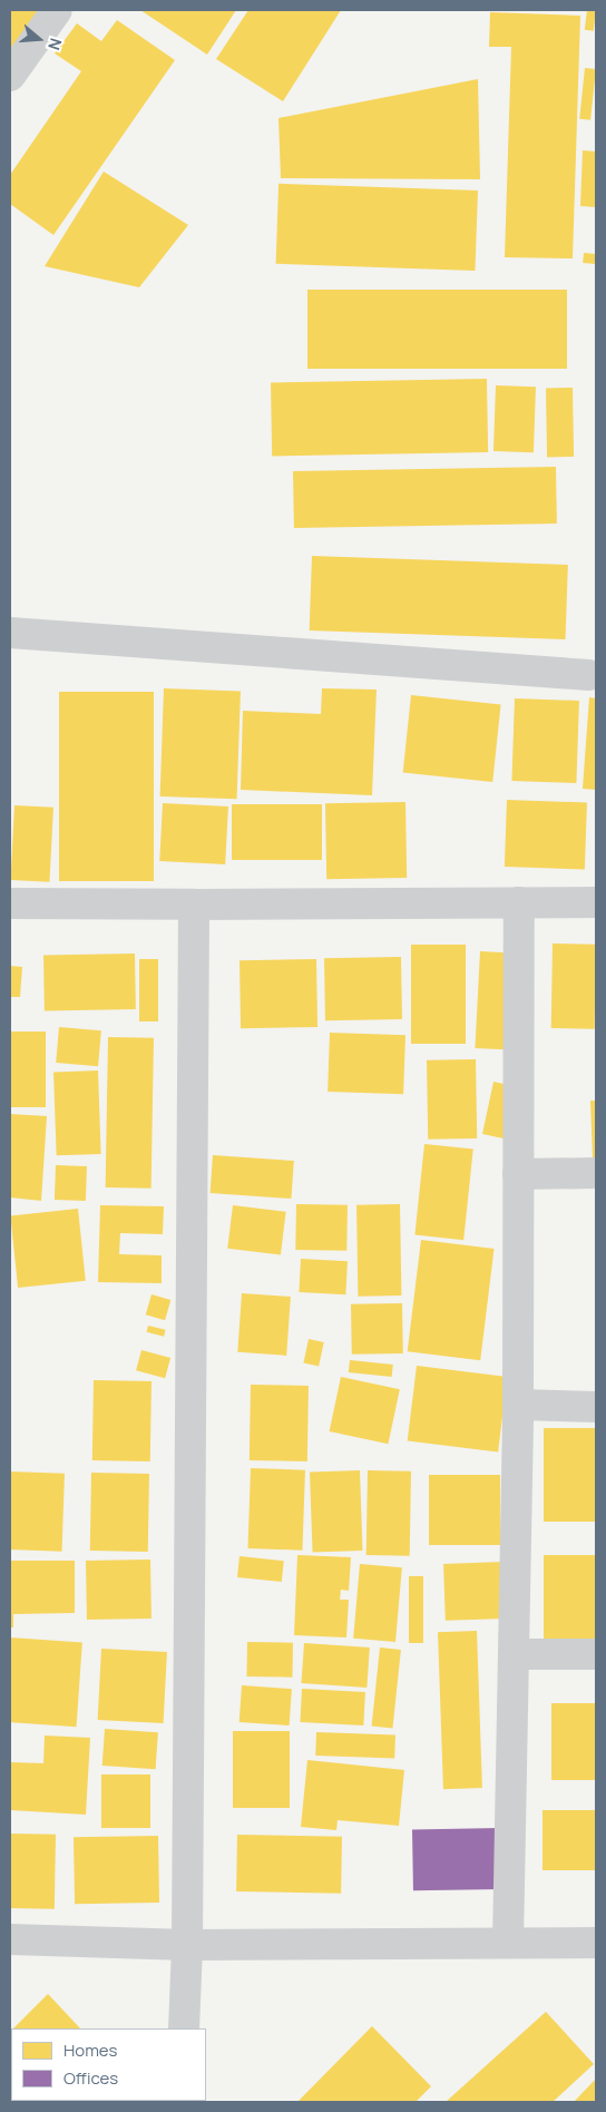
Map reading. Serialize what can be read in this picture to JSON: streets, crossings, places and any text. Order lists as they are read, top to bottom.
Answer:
{
  "legend": ["Homes", "Offices"],
  "north": "right"
}
